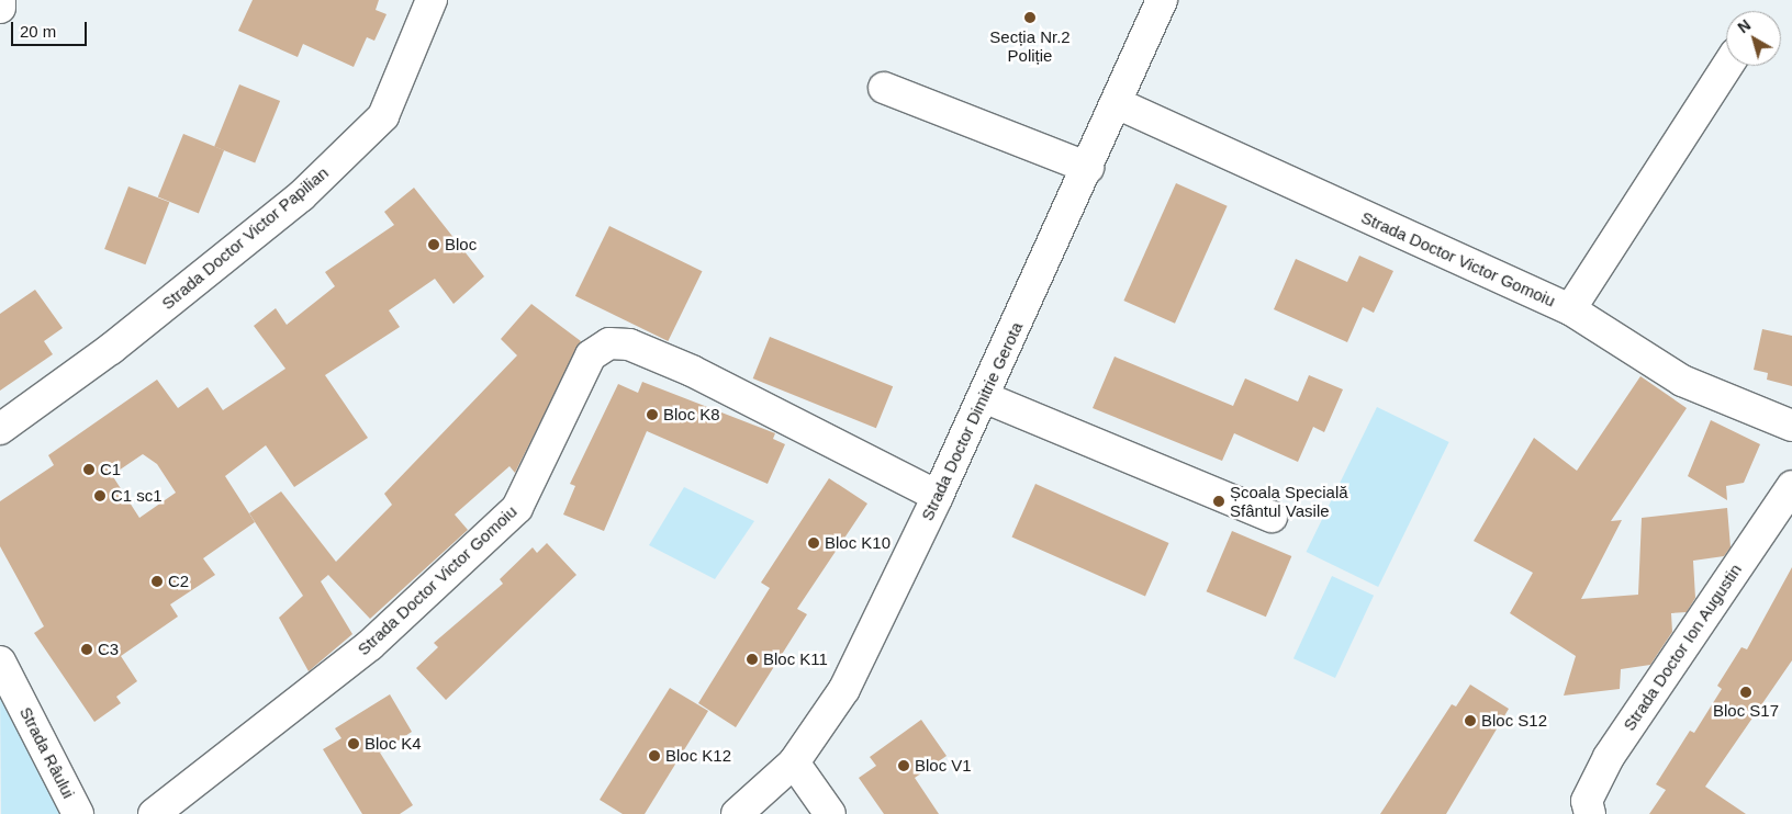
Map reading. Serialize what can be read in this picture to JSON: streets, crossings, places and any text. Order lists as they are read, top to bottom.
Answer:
{
  "streets": {
    "street": [
      "Strada Doctor Victor Papilian",
      "Strada Doctor Victor Gomoiu",
      "Strada Doctor Dimitrie Gerota",
      "Strada Doctor Ion Augustin",
      "Strada Râului"
    ]
  },
  "crossings": [
    ["Strada Doctor Victor Gomoiu", "Strada Doctor Dimitrie Gerota"]
  ],
  "places": [
    "Secția Nr.2 Poliție",
    "Bloc",
    "Bloc K8",
    "C1",
    "C1 sc1",
    "Școala Specială Sfântul Vasile",
    "Bloc K10",
    "C2",
    "C3",
    "Bloc K11",
    "Bloc S17",
    "Bloc S12",
    "Bloc K4",
    "Bloc K12",
    "Bloc V1"
  ],
  "scale_bar": "20 m",
  "north": "top left"
}
